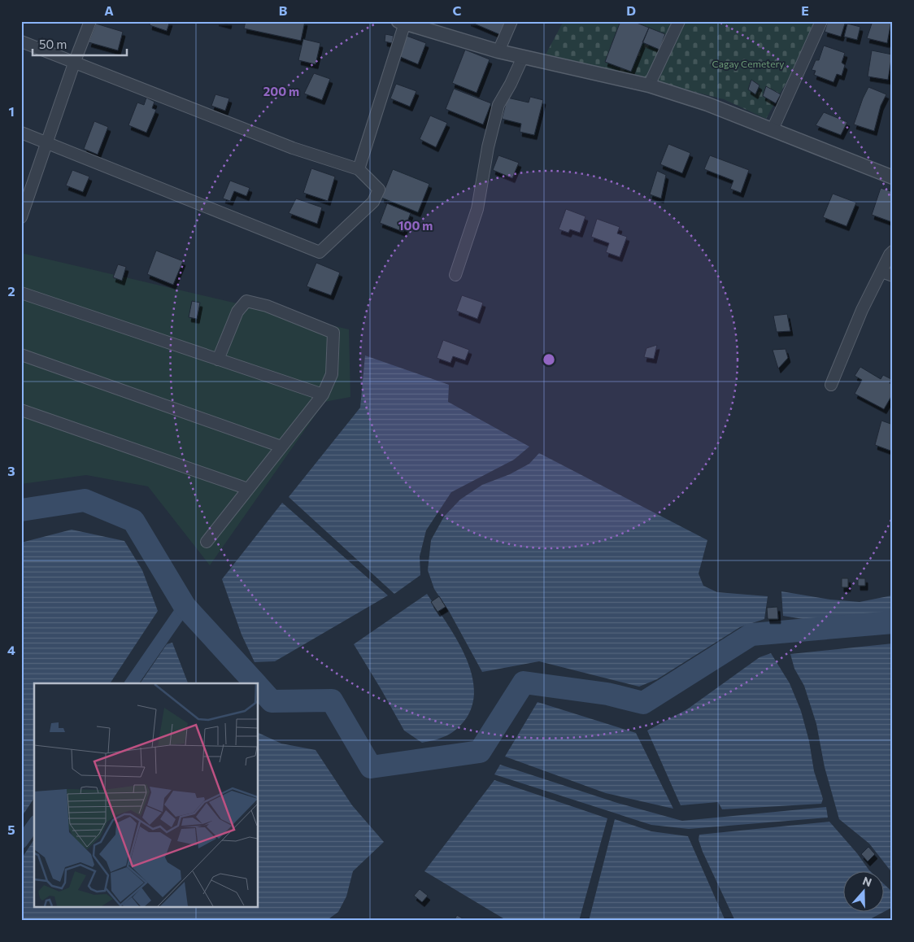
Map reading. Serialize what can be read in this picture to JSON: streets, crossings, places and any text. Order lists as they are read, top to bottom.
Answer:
{
  "parks": ["Cagay Cemetery"],
  "scale_bar": "50 m",
  "north": "top",
  "grid": {
    "columns": [
      "A",
      "B",
      "C",
      "D",
      "E"
    ],
    "rows": [
      "1",
      "2",
      "3",
      "4",
      "5"
    ]
  },
  "rings": ["200 m", "100 m"]
}
